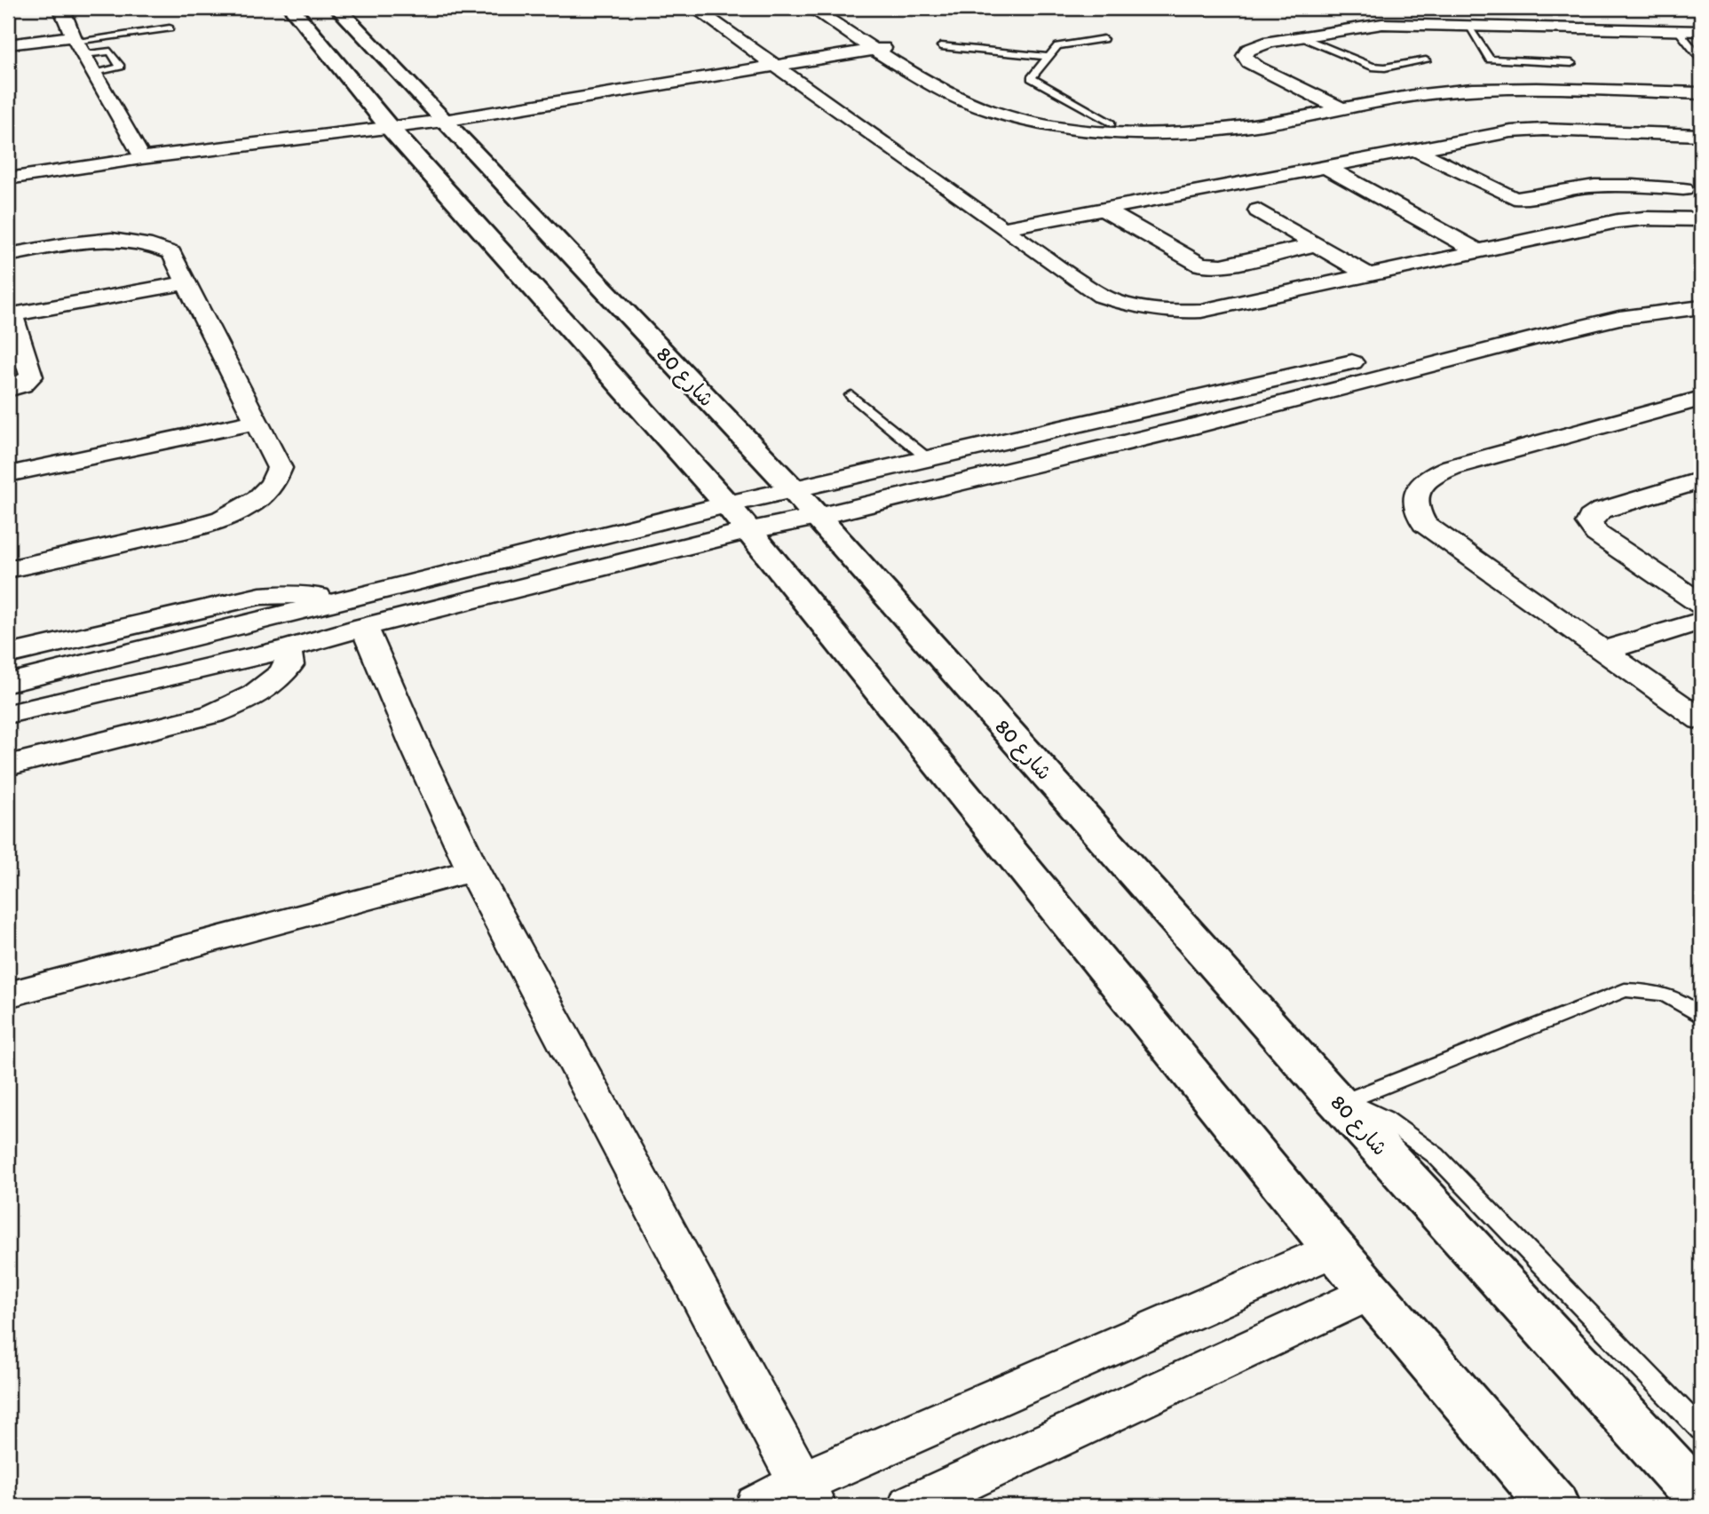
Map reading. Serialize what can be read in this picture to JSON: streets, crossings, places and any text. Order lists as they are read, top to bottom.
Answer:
{
  "streets": {
    "street": ["شارع 80"]
  }
}
